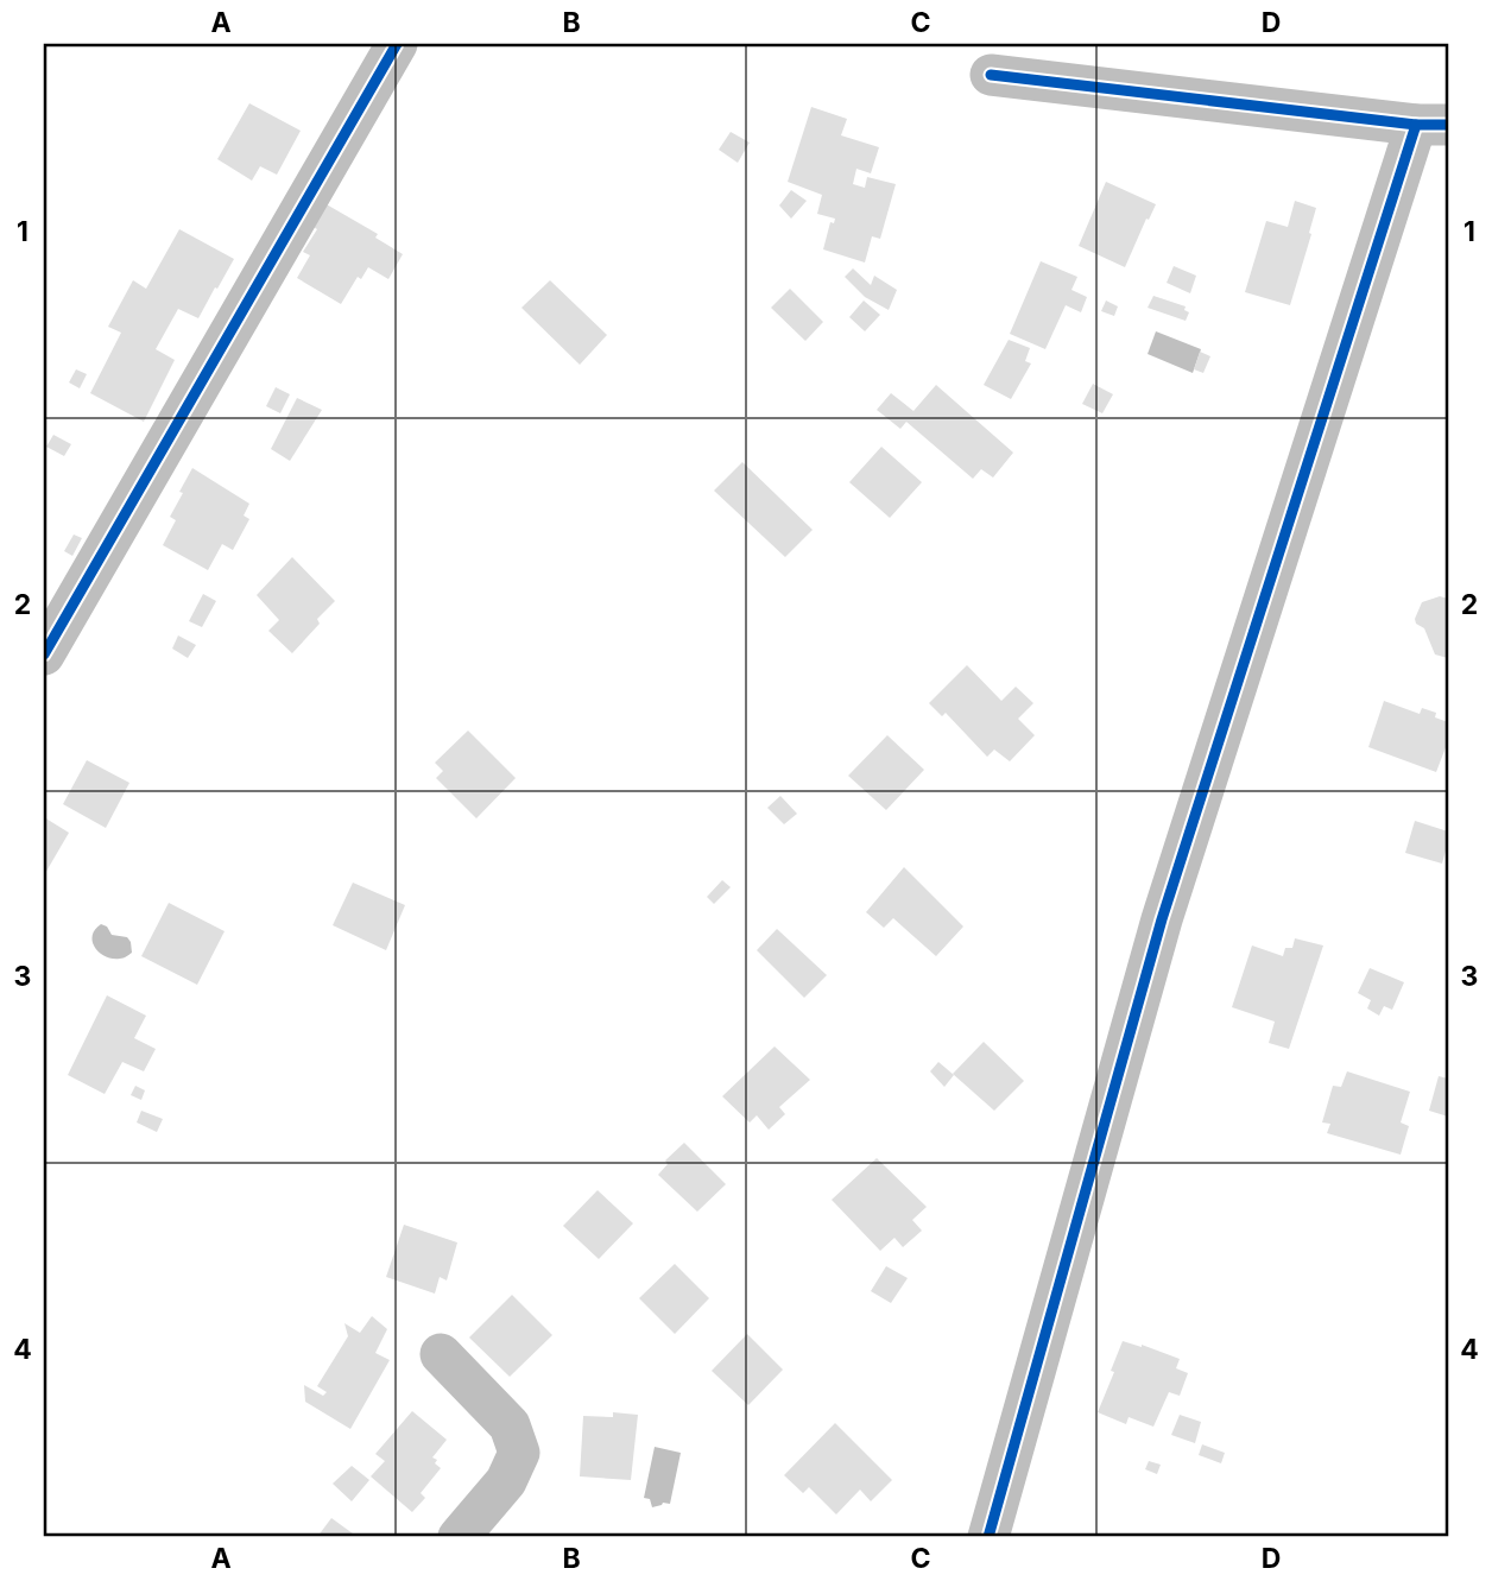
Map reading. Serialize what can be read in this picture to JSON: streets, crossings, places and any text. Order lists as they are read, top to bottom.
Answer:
{
  "grid": {
    "columns": [
      "A",
      "B",
      "C",
      "D"
    ],
    "rows": [
      "1",
      "2",
      "3",
      "4"
    ]
  }
}
